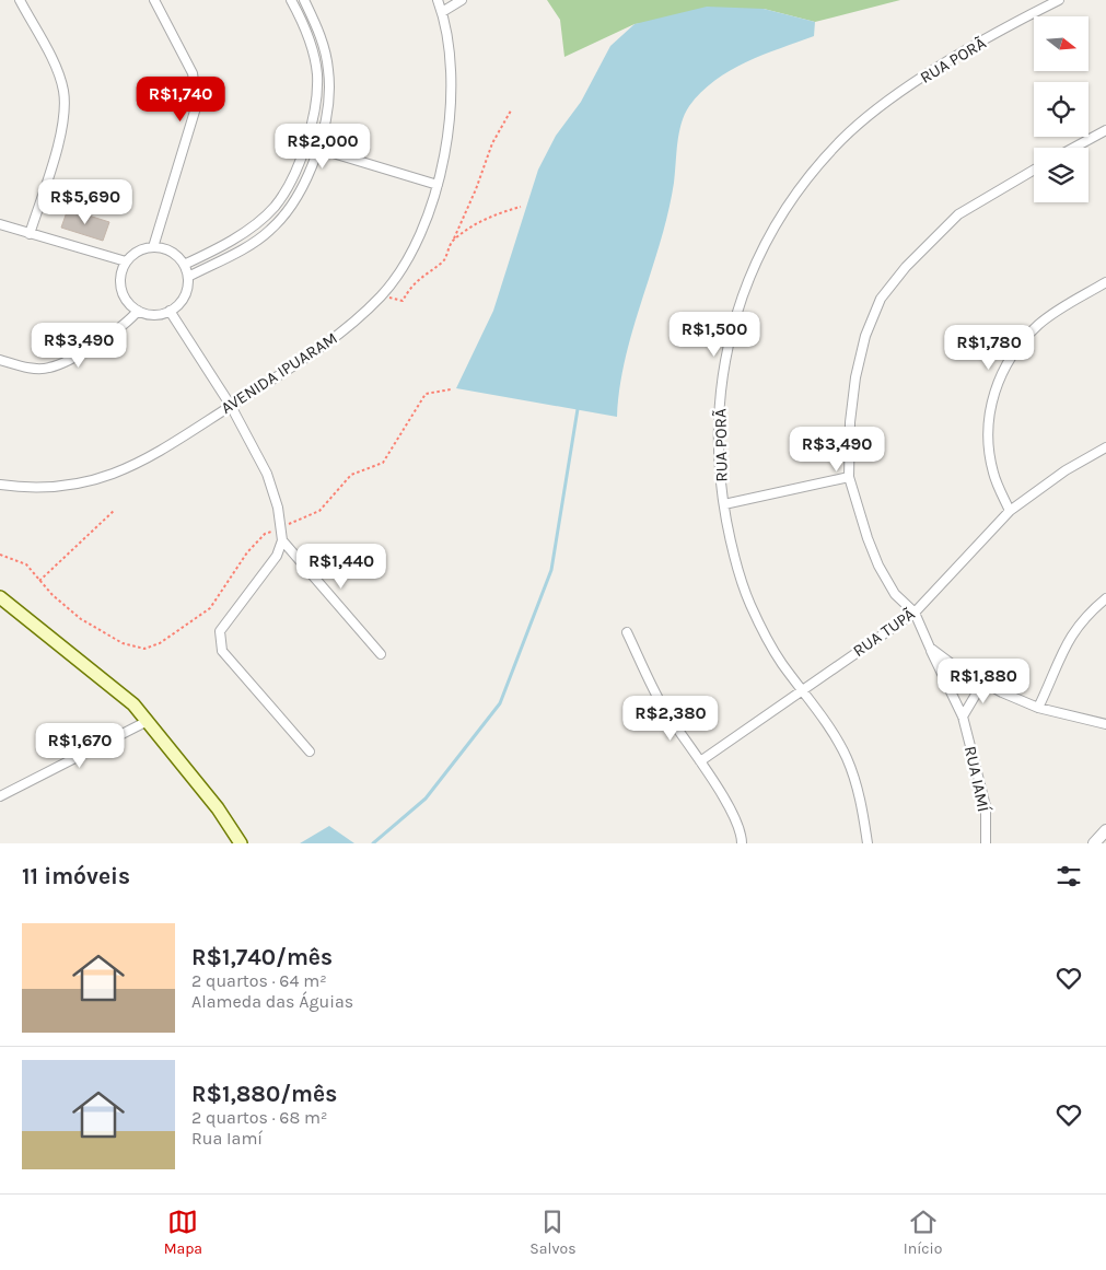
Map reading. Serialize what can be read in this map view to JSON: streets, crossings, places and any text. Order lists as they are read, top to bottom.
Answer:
{
  "streets": {
    "street": [
      "RUA PORÃ",
      "AVENIDA IPUARAM",
      "RUA TUPÃ",
      "RUA IAMÍ"
    ]
  },
  "crossings": [
    ["RUA PORÃ", "RUA TUPÃ"],
    ["RUA TUPÃ", "RUA IAMÍ"]
  ],
  "north": "right",
  "page": {
    "price": [
      "R$1,740",
      "R$2,000",
      "R$5,690",
      "R$1,500",
      "R$3,490",
      "R$1,780",
      "R$3,490",
      "R$1,440",
      "R$1,880",
      "R$2,380",
      "R$1,670"
    ],
    "heading": "11 imóveis",
    "list": [
      {
        "name": "R$1,740/mês",
        "note": "2 quartos · 64 m² · Alameda das Águias"
      },
      {
        "name": "R$1,880/mês",
        "note": "2 quartos · 68 m² · Rua Iamí"
      }
    ],
    "tabs": ["Mapa", "Salvos", "Início"]
  }
}
